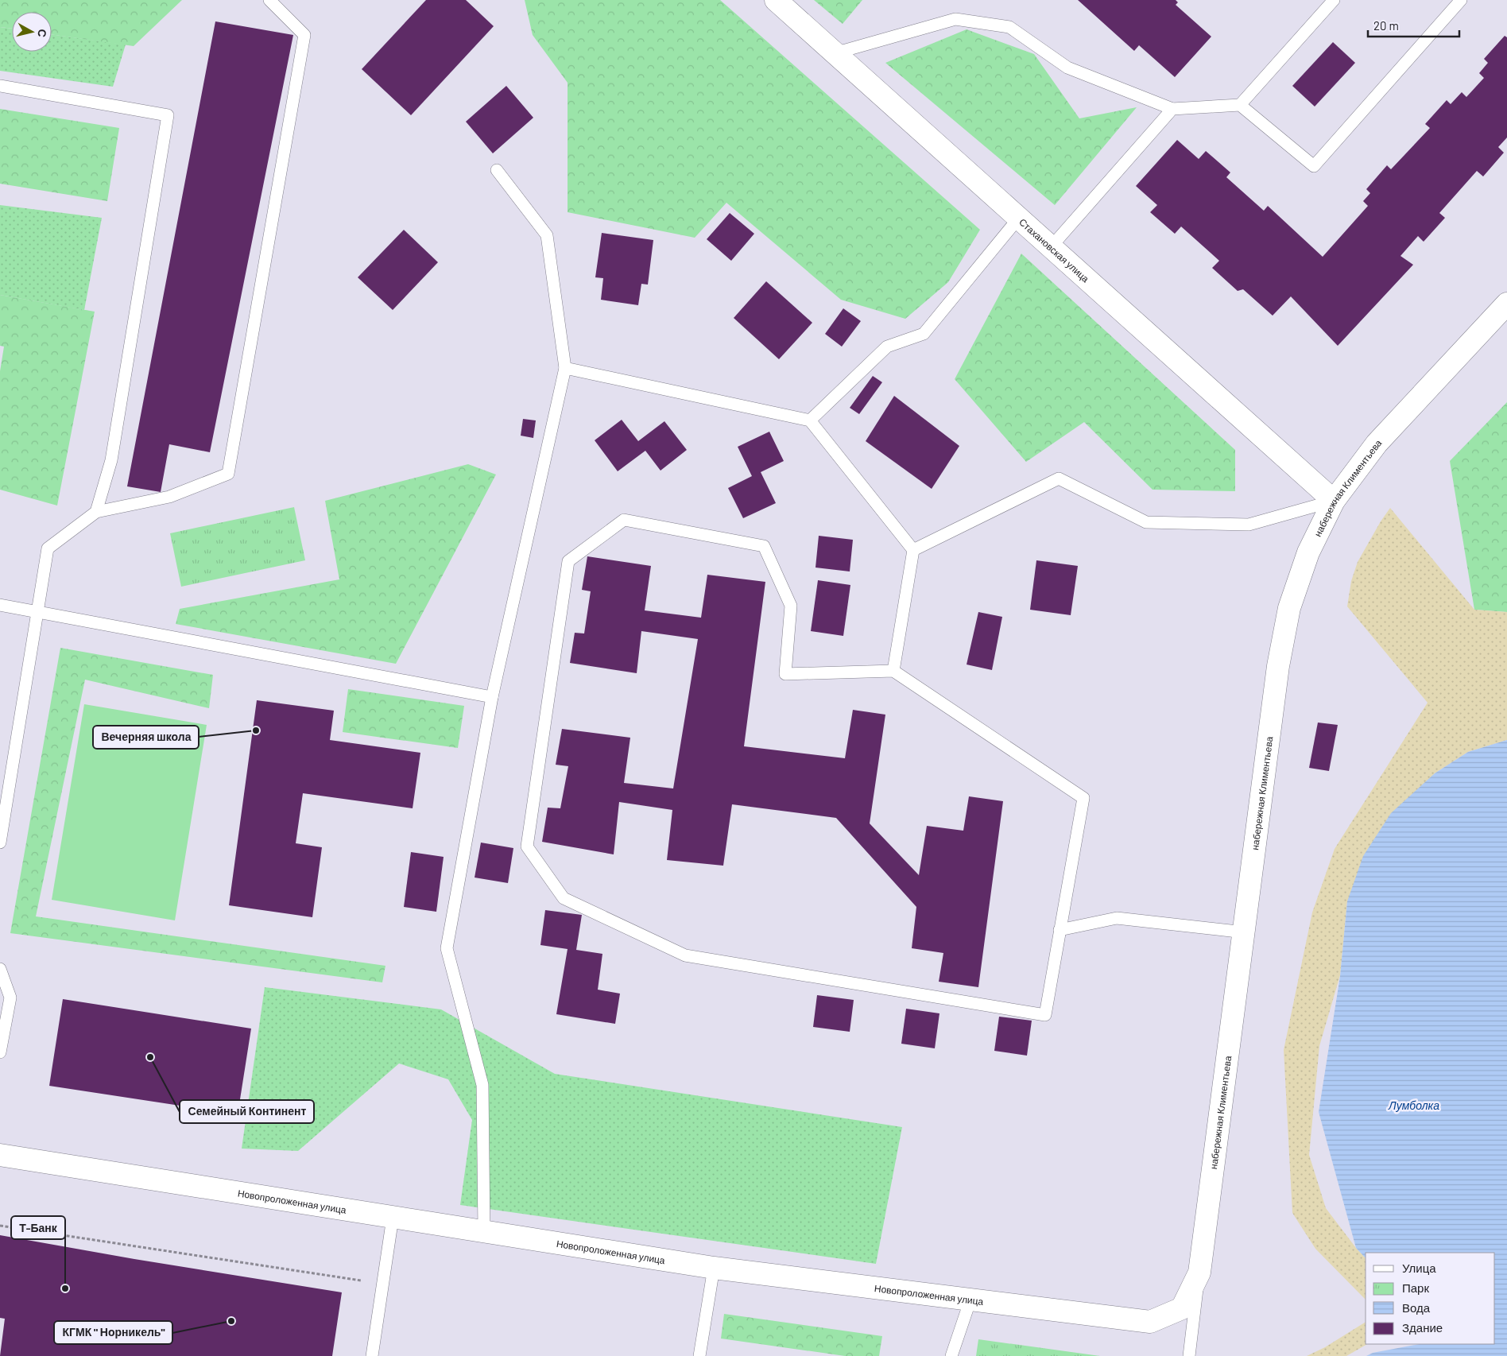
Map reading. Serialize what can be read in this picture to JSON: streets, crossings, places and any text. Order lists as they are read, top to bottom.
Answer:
{
  "streets": {
    "street": ["Стахановская улица", "набережная Климентьева", "Новопроложенная улица"]
  },
  "crossings": [
    ["Стахановская улица", "набережная Климентьева"],
    ["набережная Климентьева", "Новопроложенная улица"]
  ],
  "water": ["Лумболка"],
  "places": [
    "Вечерняя школа",
    "Семейный Континент",
    "Т-Банк",
    "КГМК \" Норникель\""
  ],
  "legend": [
    "Улица",
    "Парк",
    "Вода",
    "Здание"
  ],
  "scale_bar": "20 m",
  "north": "right"
}
